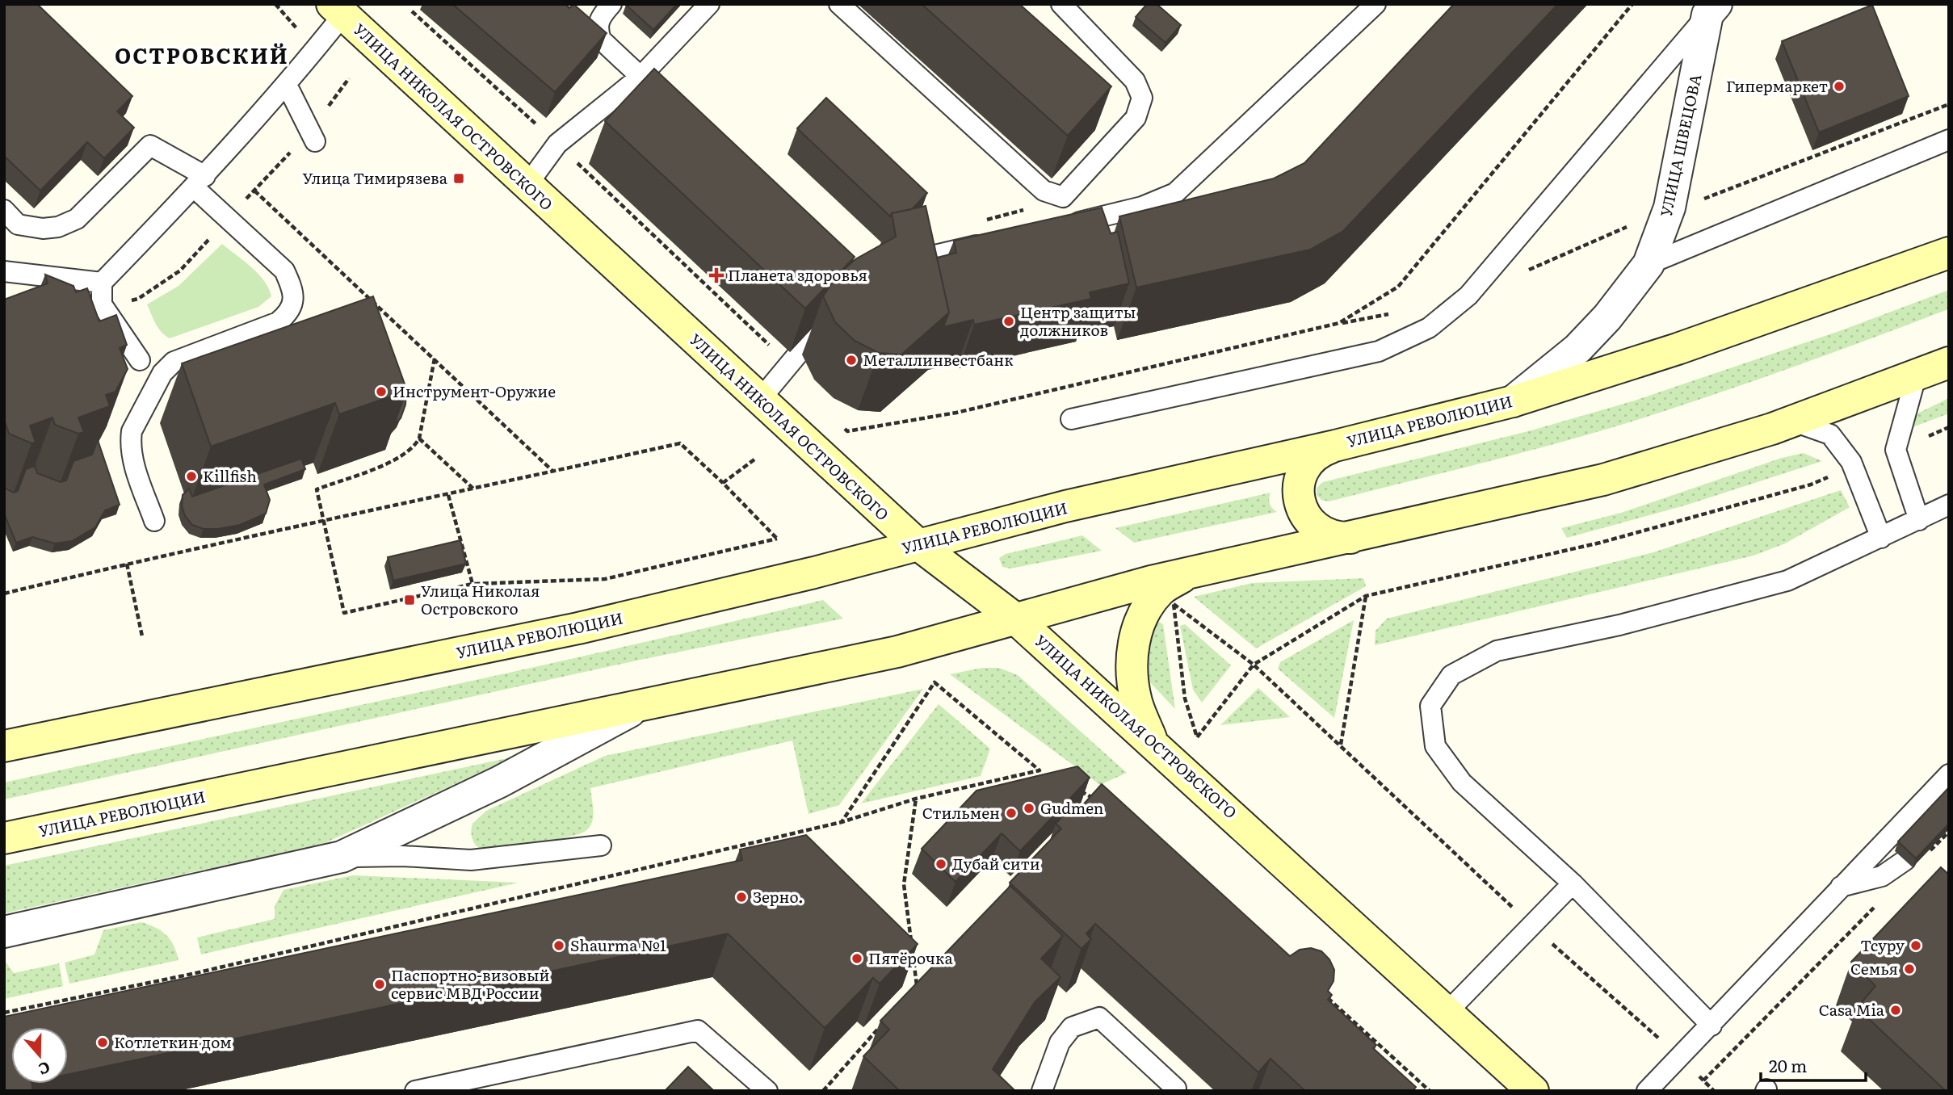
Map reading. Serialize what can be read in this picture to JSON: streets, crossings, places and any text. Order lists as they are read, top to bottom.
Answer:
{
  "streets": {
    "main road": ["УЛИЦА НИКОЛАЯ ОСТРОВСКОГО", "УЛИЦА РЕВОЛЮЦИИ"],
    "street": ["УЛИЦА ШВЕЦОВА"]
  },
  "crossings": [
    ["УЛИЦА НИКОЛАЯ ОСТРОВСКОГО", "УЛИЦА РЕВОЛЮЦИИ"],
    ["УЛИЦА ШВЕЦОВА", "УЛИЦА РЕВОЛЮЦИИ"]
  ],
  "districts": ["ОСТРОВСКИЙ"],
  "places": {
    "other": [
      "Гипермаркет",
      "Центр защиты должников",
      "Металлинвестбанк",
      "Инструмент-Оружие",
      "Killfish",
      "Gudmen",
      "Стильмен",
      "Дубай сити",
      "Зерно.",
      "Shaurma №1",
      "Тсуру",
      "Пятёрочка",
      "Семья",
      "Паспортно-визовый сервис МВД России",
      "Casa Mia",
      "Котлеткин дом"
    ],
    "transit": ["Улица Тимирязева", "Улица Николая Островского"],
    "health": ["Планета здоровья"]
  },
  "scale_bar": "20 m",
  "north": "bottom"
}
